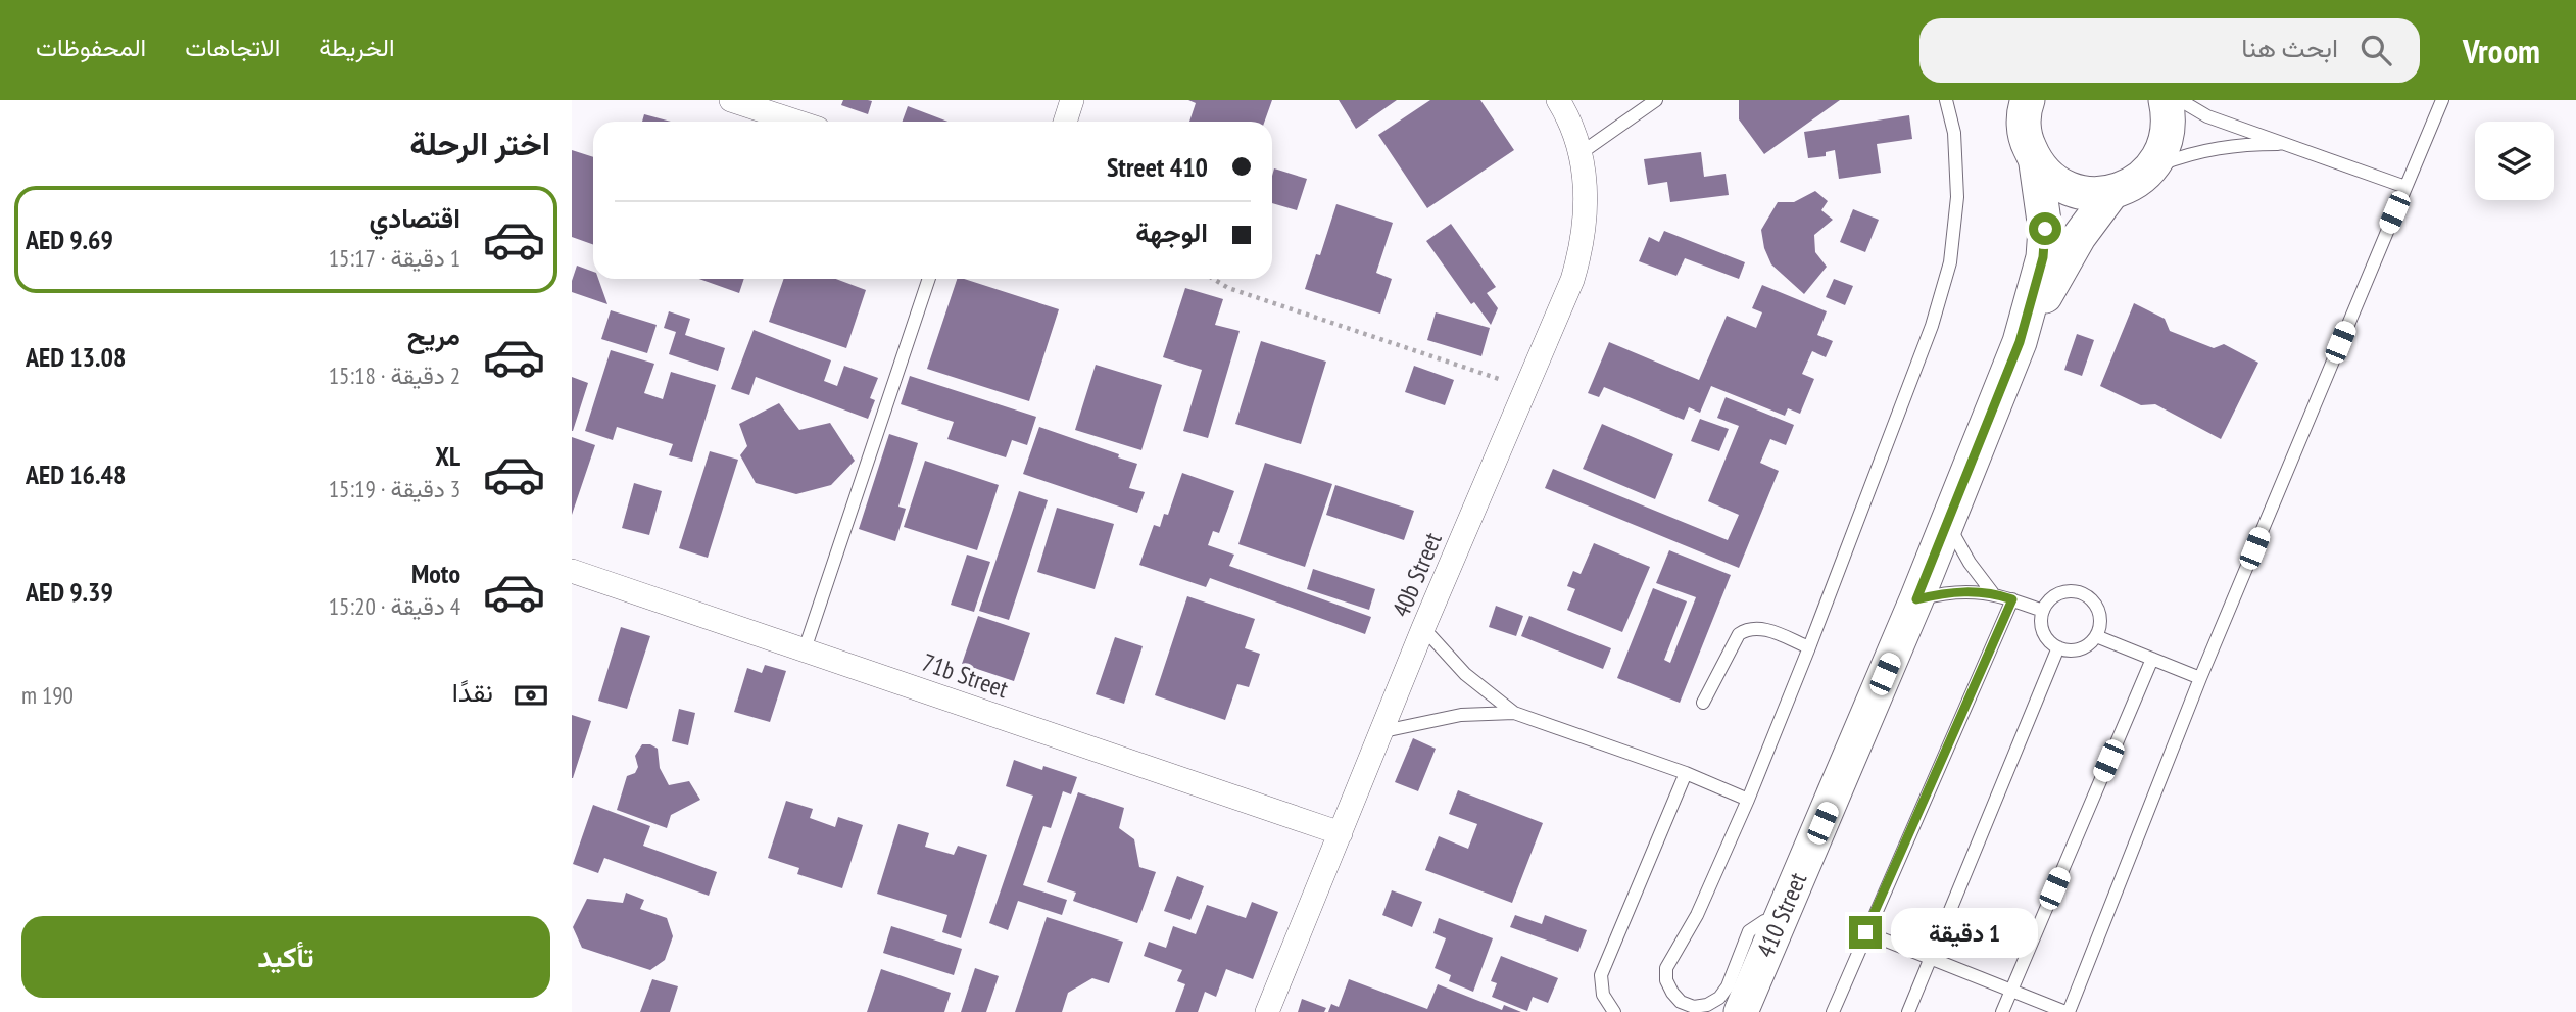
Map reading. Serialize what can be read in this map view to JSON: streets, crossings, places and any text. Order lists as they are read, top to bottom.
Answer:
{
  "streets": {
    "street": ["40b Street", "71b Street", "410 Street"]
  },
  "crossings": [
    ["40b Street", "71b Street"]
  ],
  "page": {
    "header": "Vroom",
    "search": "ابحث هنا",
    "nav": ["الخريطة", "الاتجاهات", "المحفوظات"],
    "heading": "اختر الرحلة",
    "banner": ["410 Street", "الوجهة"],
    "list": [
      {
        "name": "اقتصادي",
        "note": "1 دقيقة · 15:17",
        "value": "AED 9.69"
      },
      {
        "name": "مريح",
        "note": "2 دقيقة · 15:18",
        "value": "AED 13.08"
      },
      {
        "name": "XL",
        "note": "3 دقيقة · 15:19",
        "value": "AED 16.48"
      },
      {
        "name": "Moto",
        "note": "4 دقيقة · 15:20",
        "value": "AED 9.39"
      }
    ],
    "pay": ["نقدًا", "190 m"],
    "buttons": "تأكيد",
    "bubble": "1 دقيقة"
  }
}
